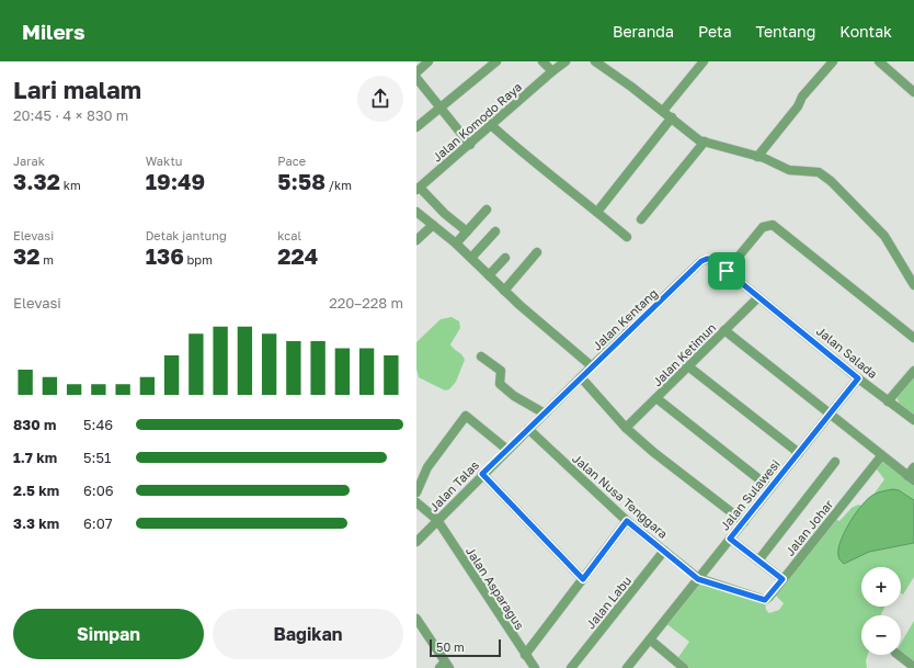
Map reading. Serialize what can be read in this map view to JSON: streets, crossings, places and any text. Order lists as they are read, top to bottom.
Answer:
{
  "streets": {
    "street": [
      "Jalan Komodo Raya",
      "Jalan Kentang",
      "Jalan Salada",
      "Jalan Ketimun",
      "Jalan Talas",
      "Jalan Sulawesi",
      "Jalan Nusa Tenggara",
      "Jalan Johar",
      "Jalan Asparagus",
      "Jalan Labu"
    ]
  },
  "crossings": [
    ["Jalan Kentang", "Jalan Salada"],
    ["Jalan Kentang", "Jalan Talas"],
    ["Jalan Kentang", "Jalan Nusa Tenggara"],
    ["Jalan Salada", "Jalan Ketimun"],
    ["Jalan Salada", "Jalan Sulawesi"],
    ["Jalan Talas", "Jalan Nusa Tenggara"],
    ["Jalan Talas", "Jalan Asparagus"],
    ["Jalan Sulawesi", "Jalan Nusa Tenggara"],
    ["Jalan Sulawesi", "Jalan Johar"],
    ["Jalan Nusa Tenggara", "Jalan Johar"],
    ["Jalan Nusa Tenggara", "Jalan Labu"]
  ],
  "scale_bar": "50 m",
  "page": {
    "header": "Milers",
    "nav": [
      "Beranda",
      "Peta",
      "Tentang",
      "Kontak"
    ],
    "heading": ["Lari malam", "20:45 · 4 × 830 m"],
    "stats": [
      ["Jarak", "3.32 km"],
      ["Waktu", "19:49"],
      ["Pace", "5:58 /km"],
      ["Elevasi", "32 m"],
      ["Detak jantung", "136 bpm"],
      ["kcal", "224"]
    ],
    "chart": ["Elevasi", "220–228 m"],
    "list": [
      {
        "name": "830 m",
        "note": "5:46"
      },
      {
        "name": "1.7 km",
        "note": "5:51"
      },
      {
        "name": "2.5 km",
        "note": "6:06"
      },
      {
        "name": "3.3 km",
        "note": "6:07"
      }
    ],
    "map_buttons": ["+", "−"],
    "buttons": ["Simpan", "Bagikan"],
    "scale": "50 m"
  }
}
